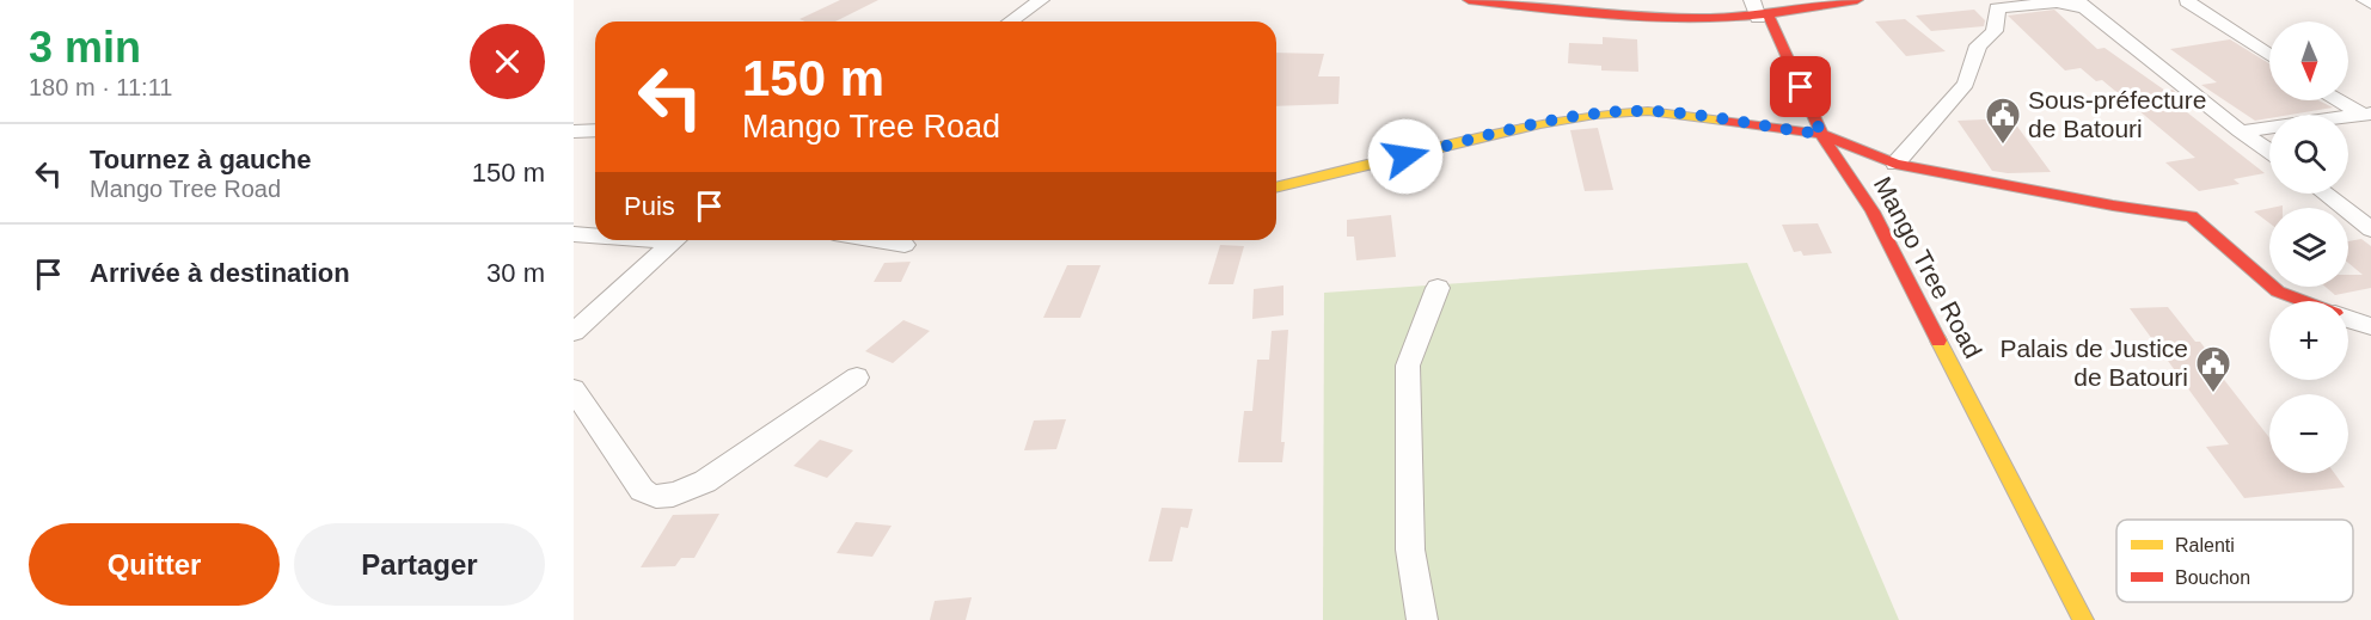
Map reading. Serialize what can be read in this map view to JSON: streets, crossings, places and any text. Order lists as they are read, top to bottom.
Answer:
{
  "streets": {
    "street": ["Mango Tree Road"]
  },
  "places": {
    "public building": ["Sous-préfecture de Batouri", "Palais de Justice de Batouri"]
  },
  "legend": ["Ralenti", "Bouchon"],
  "north": "bottom",
  "page": {
    "heading": ["3 min", "180 m · 11:11"],
    "map_buttons": ["+", "−"],
    "turn": ["150 m", "Mango Tree Road"],
    "list": [
      {
        "name": "Tournez à gauche",
        "note": "Mango Tree Road",
        "value": "150 m"
      },
      {
        "name": "Arrivée à destination",
        "value": "30 m"
      }
    ],
    "then": "Puis",
    "buttons": ["Quitter", "Partager"]
  }
}
